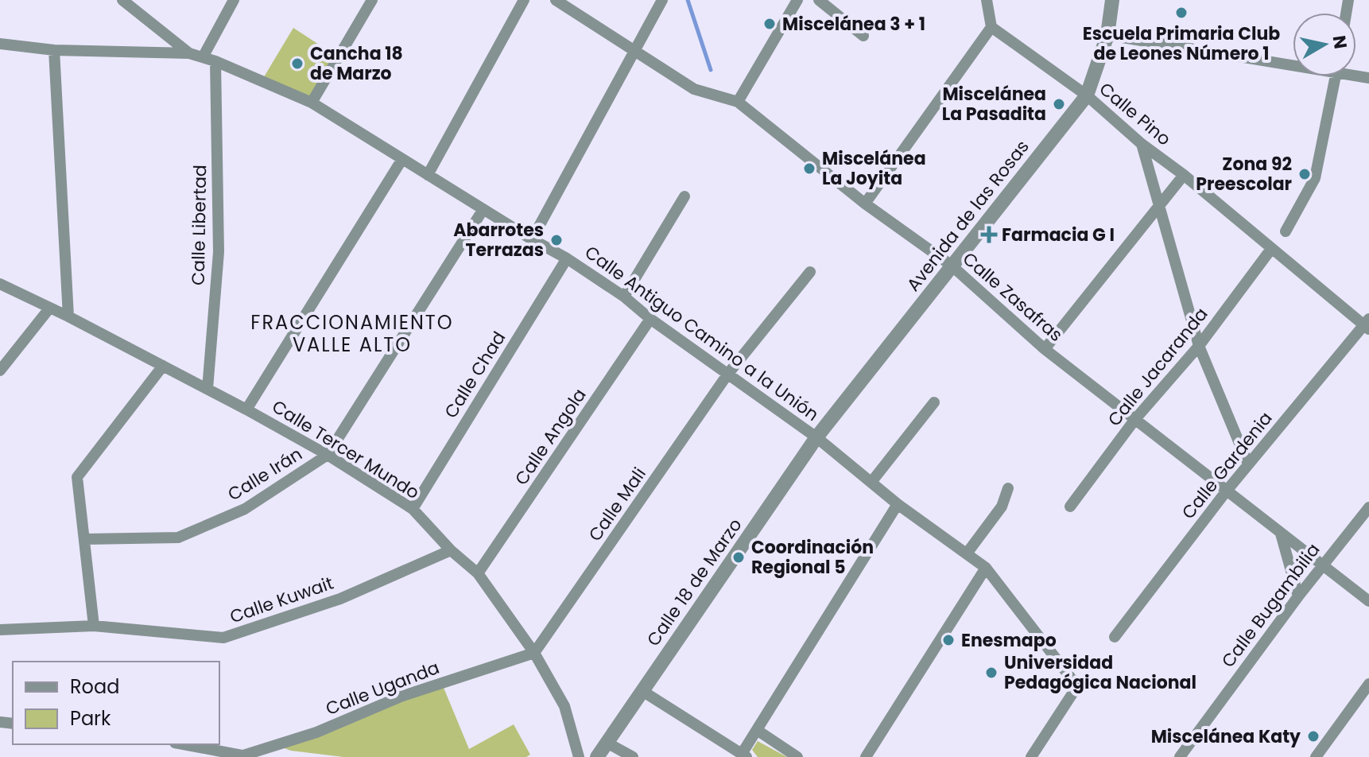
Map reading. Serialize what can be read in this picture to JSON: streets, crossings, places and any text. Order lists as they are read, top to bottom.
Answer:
{
  "streets": {
    "street": [
      "Calle Pino",
      "Avenida de las Rosas",
      "Calle Libertad",
      "Calle Zasafras",
      "Calle Antiguo Camino a la Unión",
      "Calle Jacaranda",
      "Calle Chad",
      "Calle Angola",
      "Calle Tercer Mundo",
      "Calle Gardenia",
      "Calle Irán",
      "Calle Mali",
      "Calle 18 de Marzo",
      "Calle Kuwait",
      "Calle Bugambilia",
      "Calle Uganda"
    ]
  },
  "crossings": [
    ["Calle Pino", "Avenida de las Rosas"],
    ["Calle Pino", "Calle Jacaranda"],
    ["Calle Pino", "Calle Gardenia"],
    ["Avenida de las Rosas", "Calle Zasafras"],
    ["Avenida de las Rosas", "Calle Antiguo Camino a la Unión"],
    ["Avenida de las Rosas", "Calle 18 de Marzo"],
    ["Calle Libertad", "Calle Antiguo Camino a la Unión"],
    ["Calle Libertad", "Calle Tercer Mundo"],
    ["Calle Zasafras", "Calle Jacaranda"],
    ["Calle Zasafras", "Calle Gardenia"],
    ["Calle Zasafras", "Calle Bugambilia"],
    ["Calle Antiguo Camino a la Unión", "Calle Chad"],
    ["Calle Antiguo Camino a la Unión", "Calle Angola"],
    ["Calle Antiguo Camino a la Unión", "Calle Irán"],
    ["Calle Antiguo Camino a la Unión", "Calle Mali"],
    ["Calle Antiguo Camino a la Unión", "Calle 18 de Marzo"],
    ["Calle Chad", "Calle Tercer Mundo"],
    ["Calle Angola", "Calle Tercer Mundo"],
    ["Calle Tercer Mundo", "Calle Irán"],
    ["Calle Tercer Mundo", "Calle Mali"],
    ["Calle Tercer Mundo", "Calle Kuwait"],
    ["Calle Tercer Mundo", "Calle Uganda"],
    ["Calle Mali", "Calle Uganda"]
  ],
  "districts": ["FRACCIONAMIENTO VALLE ALTO"],
  "places": {
    "other": [
      "Escuela Primaria Club de Leones Número 1",
      "Miscelánea 3 + 1",
      "Cancha 18 de Marzo",
      "Miscelánea La Pasadita",
      "Miscelánea La Joyita",
      "Zona 92 Preescolar",
      "Abarrotes Terrazas",
      "Coordinación Regional 5",
      "Enesmapo",
      "Universidad Pedagógica Nacional",
      "Miscelánea Katy"
    ],
    "health": ["Farmacia G I"]
  },
  "legend": ["Road", "Park"],
  "north": "right"
}
